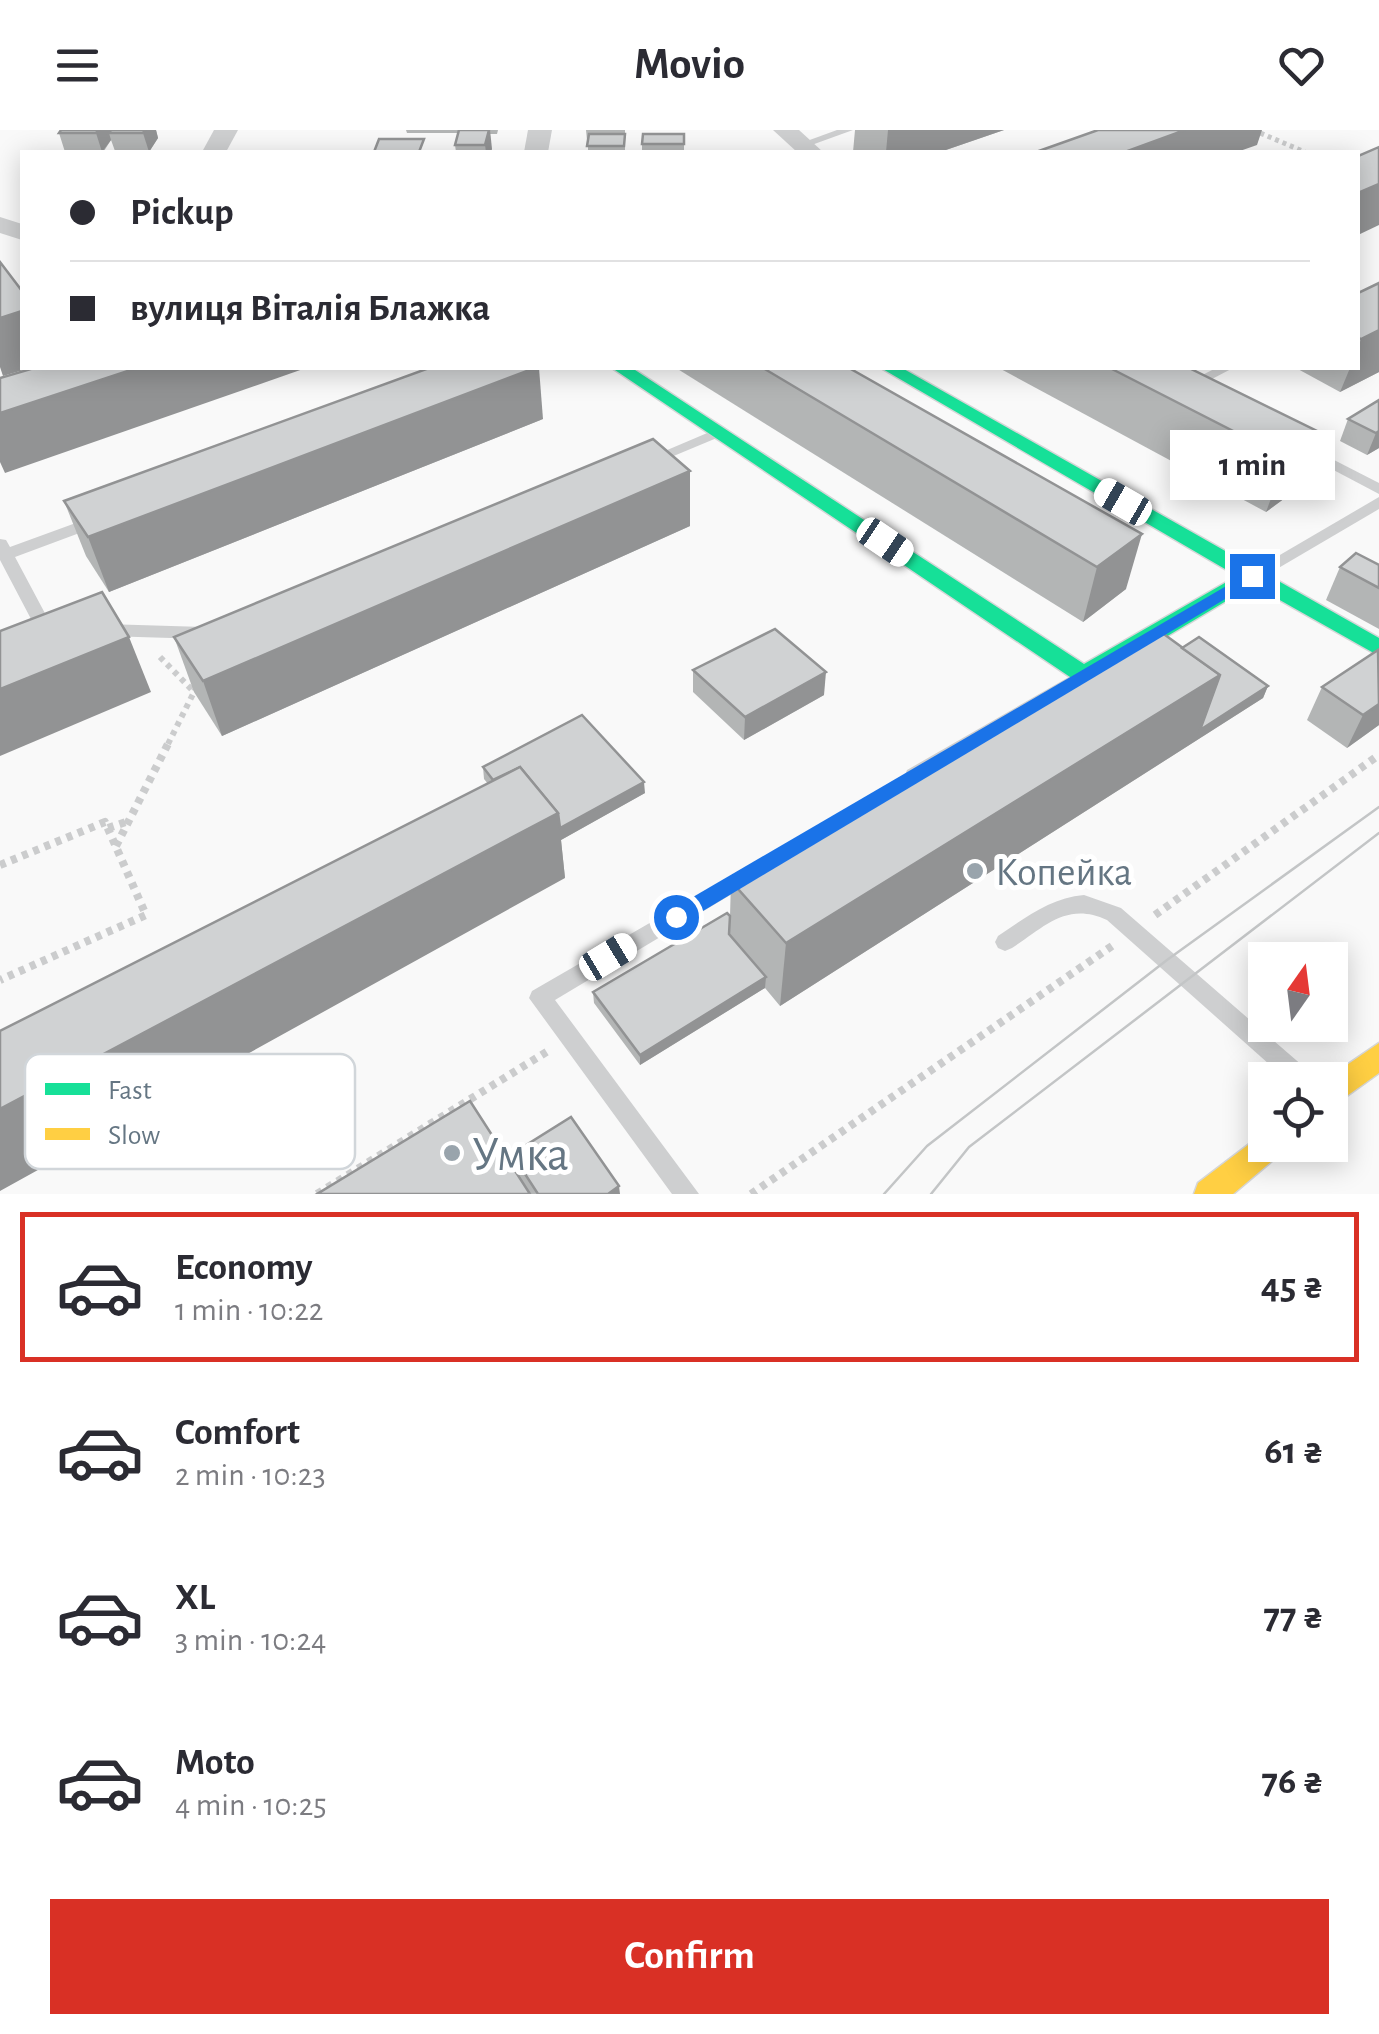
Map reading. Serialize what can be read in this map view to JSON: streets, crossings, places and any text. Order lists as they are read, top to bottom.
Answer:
{
  "places": ["Копейка", "Умка"],
  "legend": ["Fast", "Slow"],
  "north": "top",
  "page": {
    "header": "Movio",
    "banner": ["Pickup", "вулиця Віталія Блажка"],
    "bubble": "1 min",
    "list": [
      {
        "name": "Economy",
        "note": "1 min · 10:22",
        "value": "45 ₴"
      },
      {
        "name": "Comfort",
        "note": "2 min · 10:23",
        "value": "61 ₴"
      },
      {
        "name": "XL",
        "note": "3 min · 10:24",
        "value": "77 ₴"
      },
      {
        "name": "Moto",
        "note": "4 min · 10:25",
        "value": "76 ₴"
      }
    ],
    "buttons": "Confirm"
  }
}
